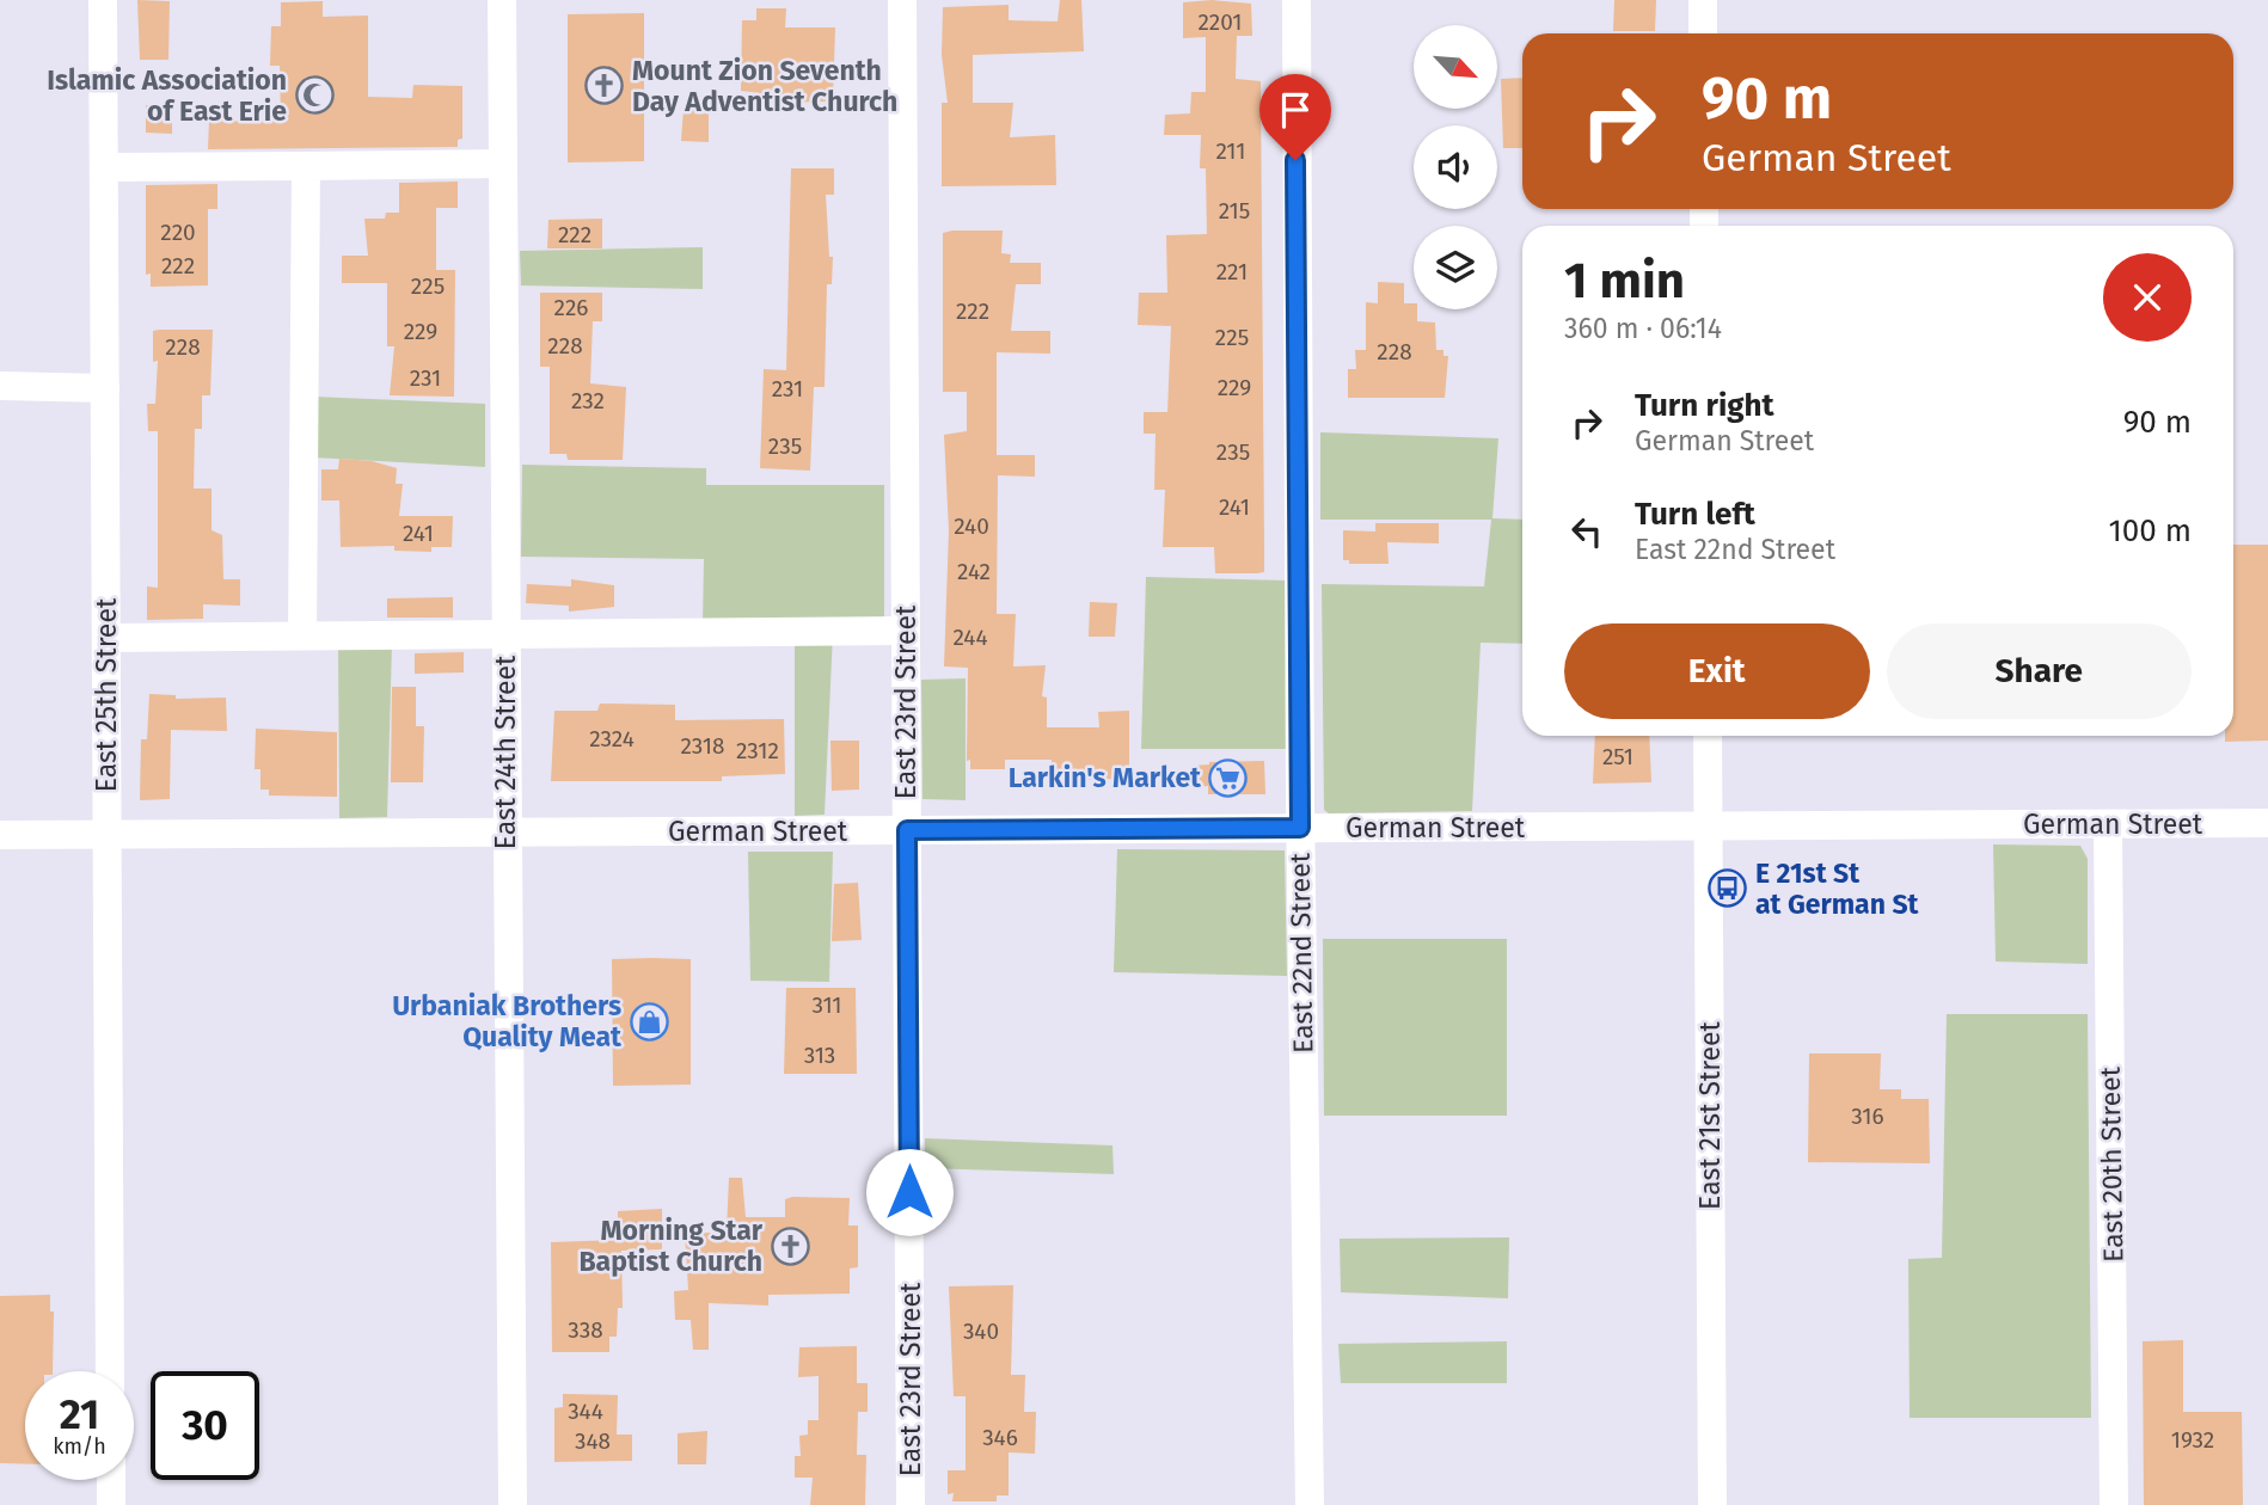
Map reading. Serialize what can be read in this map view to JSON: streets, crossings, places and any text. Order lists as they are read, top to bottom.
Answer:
{
  "streets": {
    "street": [
      "East 25th Street",
      "East 23rd Street",
      "East 24th Street",
      "German Street",
      "East 22nd Street",
      "East 21st Street",
      "East 20th Street"
    ]
  },
  "crossings": [
    ["East 25th Street", "German Street"],
    ["East 23rd Street", "German Street"],
    ["East 24th Street", "German Street"],
    ["German Street", "East 22nd Street"],
    ["German Street", "East 21st Street"],
    ["German Street", "East 20th Street"]
  ],
  "places": {
    "church": ["Mount Zion Seventh Day Adventist Church", "Morning Star Baptist Church"],
    "mosque": ["Islamic Association of East Erie"],
    "supermarket": ["Larkin's Market"],
    "bus stop": ["E 21st St at German St"],
    "shop": ["Urbaniak Brothers Quality Meat"]
  },
  "house_numbers": [
    "2201",
    "211",
    "215",
    "220",
    "222",
    "222",
    "221",
    "225",
    "226",
    "222",
    "229",
    "225",
    "228",
    "228",
    "228",
    "231",
    "229",
    "231",
    "232",
    "235",
    "235",
    "241",
    "240",
    "241",
    "242",
    "244",
    "2324",
    "2318",
    "2312",
    "251",
    "311",
    "313",
    "316",
    "338",
    "340",
    "344",
    "346",
    "1932",
    "348"
  ],
  "north": "bottom right",
  "page": {
    "turn": ["90 m", "German Street"],
    "heading": ["1 min", "360 m · 06:14"],
    "list": [
      {
        "name": "Turn right",
        "note": "German Street",
        "value": "90 m"
      },
      {
        "name": "Turn left",
        "note": "East 22nd Street",
        "value": "100 m"
      }
    ],
    "buttons": ["Exit", "Share"],
    "speed": "21 km/h",
    "limit": "30"
  }
}
